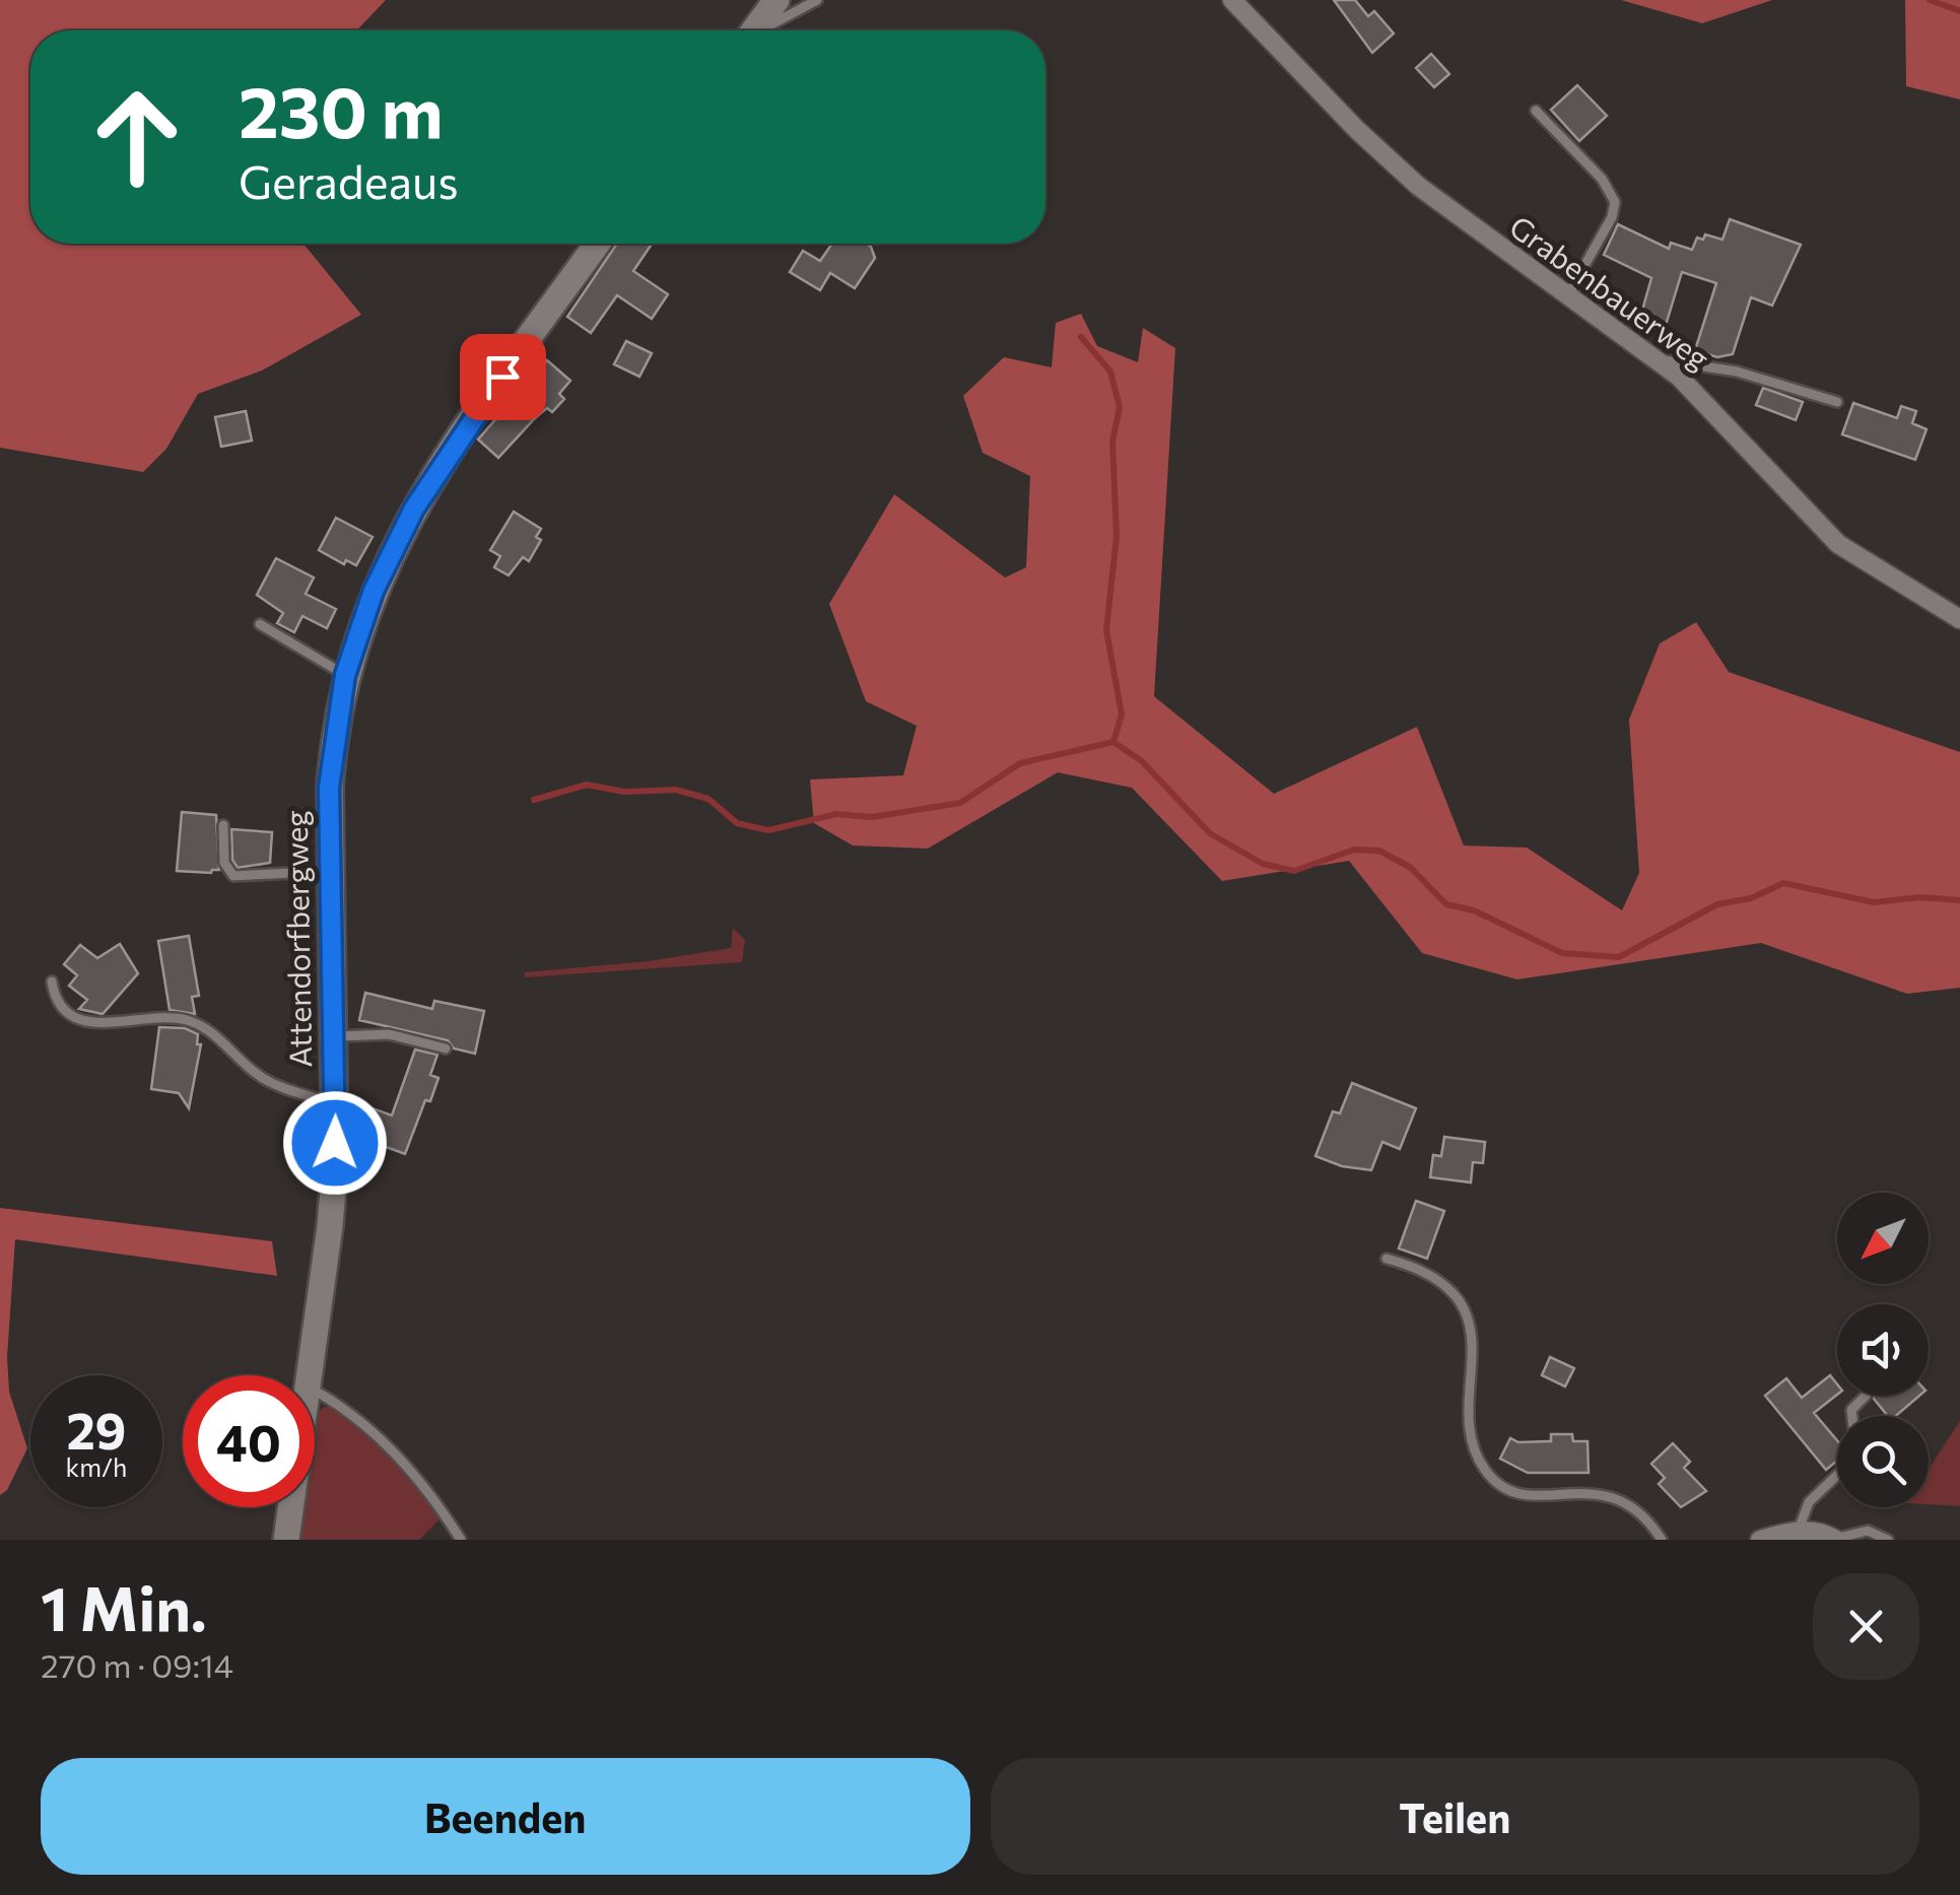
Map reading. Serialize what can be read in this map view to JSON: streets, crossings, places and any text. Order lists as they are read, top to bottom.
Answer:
{
  "streets": {
    "street": ["Grabenbauerweg", "Attendorfbergweg"]
  },
  "north": "bottom left",
  "page": {
    "turn": ["230 m", "Geradeaus"],
    "speed": "29 km/h",
    "limit": "40",
    "heading": ["1 Min.", "270 m · 09:14"],
    "buttons": ["Beenden", "Teilen"]
  }
}
